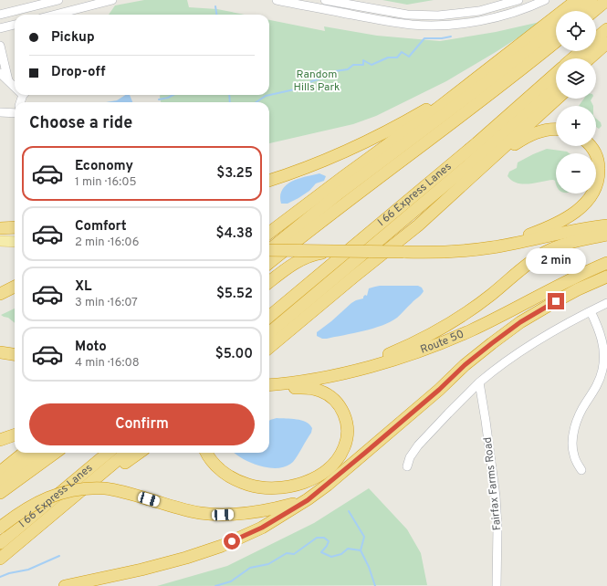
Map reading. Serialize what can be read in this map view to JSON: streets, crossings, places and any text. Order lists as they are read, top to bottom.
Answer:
{
  "streets": {
    "highway": ["I 66 Express Lanes", "Route 50"],
    "street": ["Fairfax Farms Road"]
  },
  "parks": ["Random Hills Park"],
  "page": {
    "map_buttons": ["+", "−"],
    "banner": ["Pickup", "Drop-off"],
    "heading": "Choose a ride",
    "list": [
      {
        "name": "Economy",
        "note": "1 min · 16:05",
        "value": "$3.25"
      },
      {
        "name": "Comfort",
        "note": "2 min · 16:06",
        "value": "$4.38"
      },
      {
        "name": "XL",
        "note": "3 min · 16:07",
        "value": "$5.52"
      },
      {
        "name": "Moto",
        "note": "4 min · 16:08",
        "value": "$5.00"
      }
    ],
    "bubble": "2 min",
    "buttons": "Confirm"
  }
}
